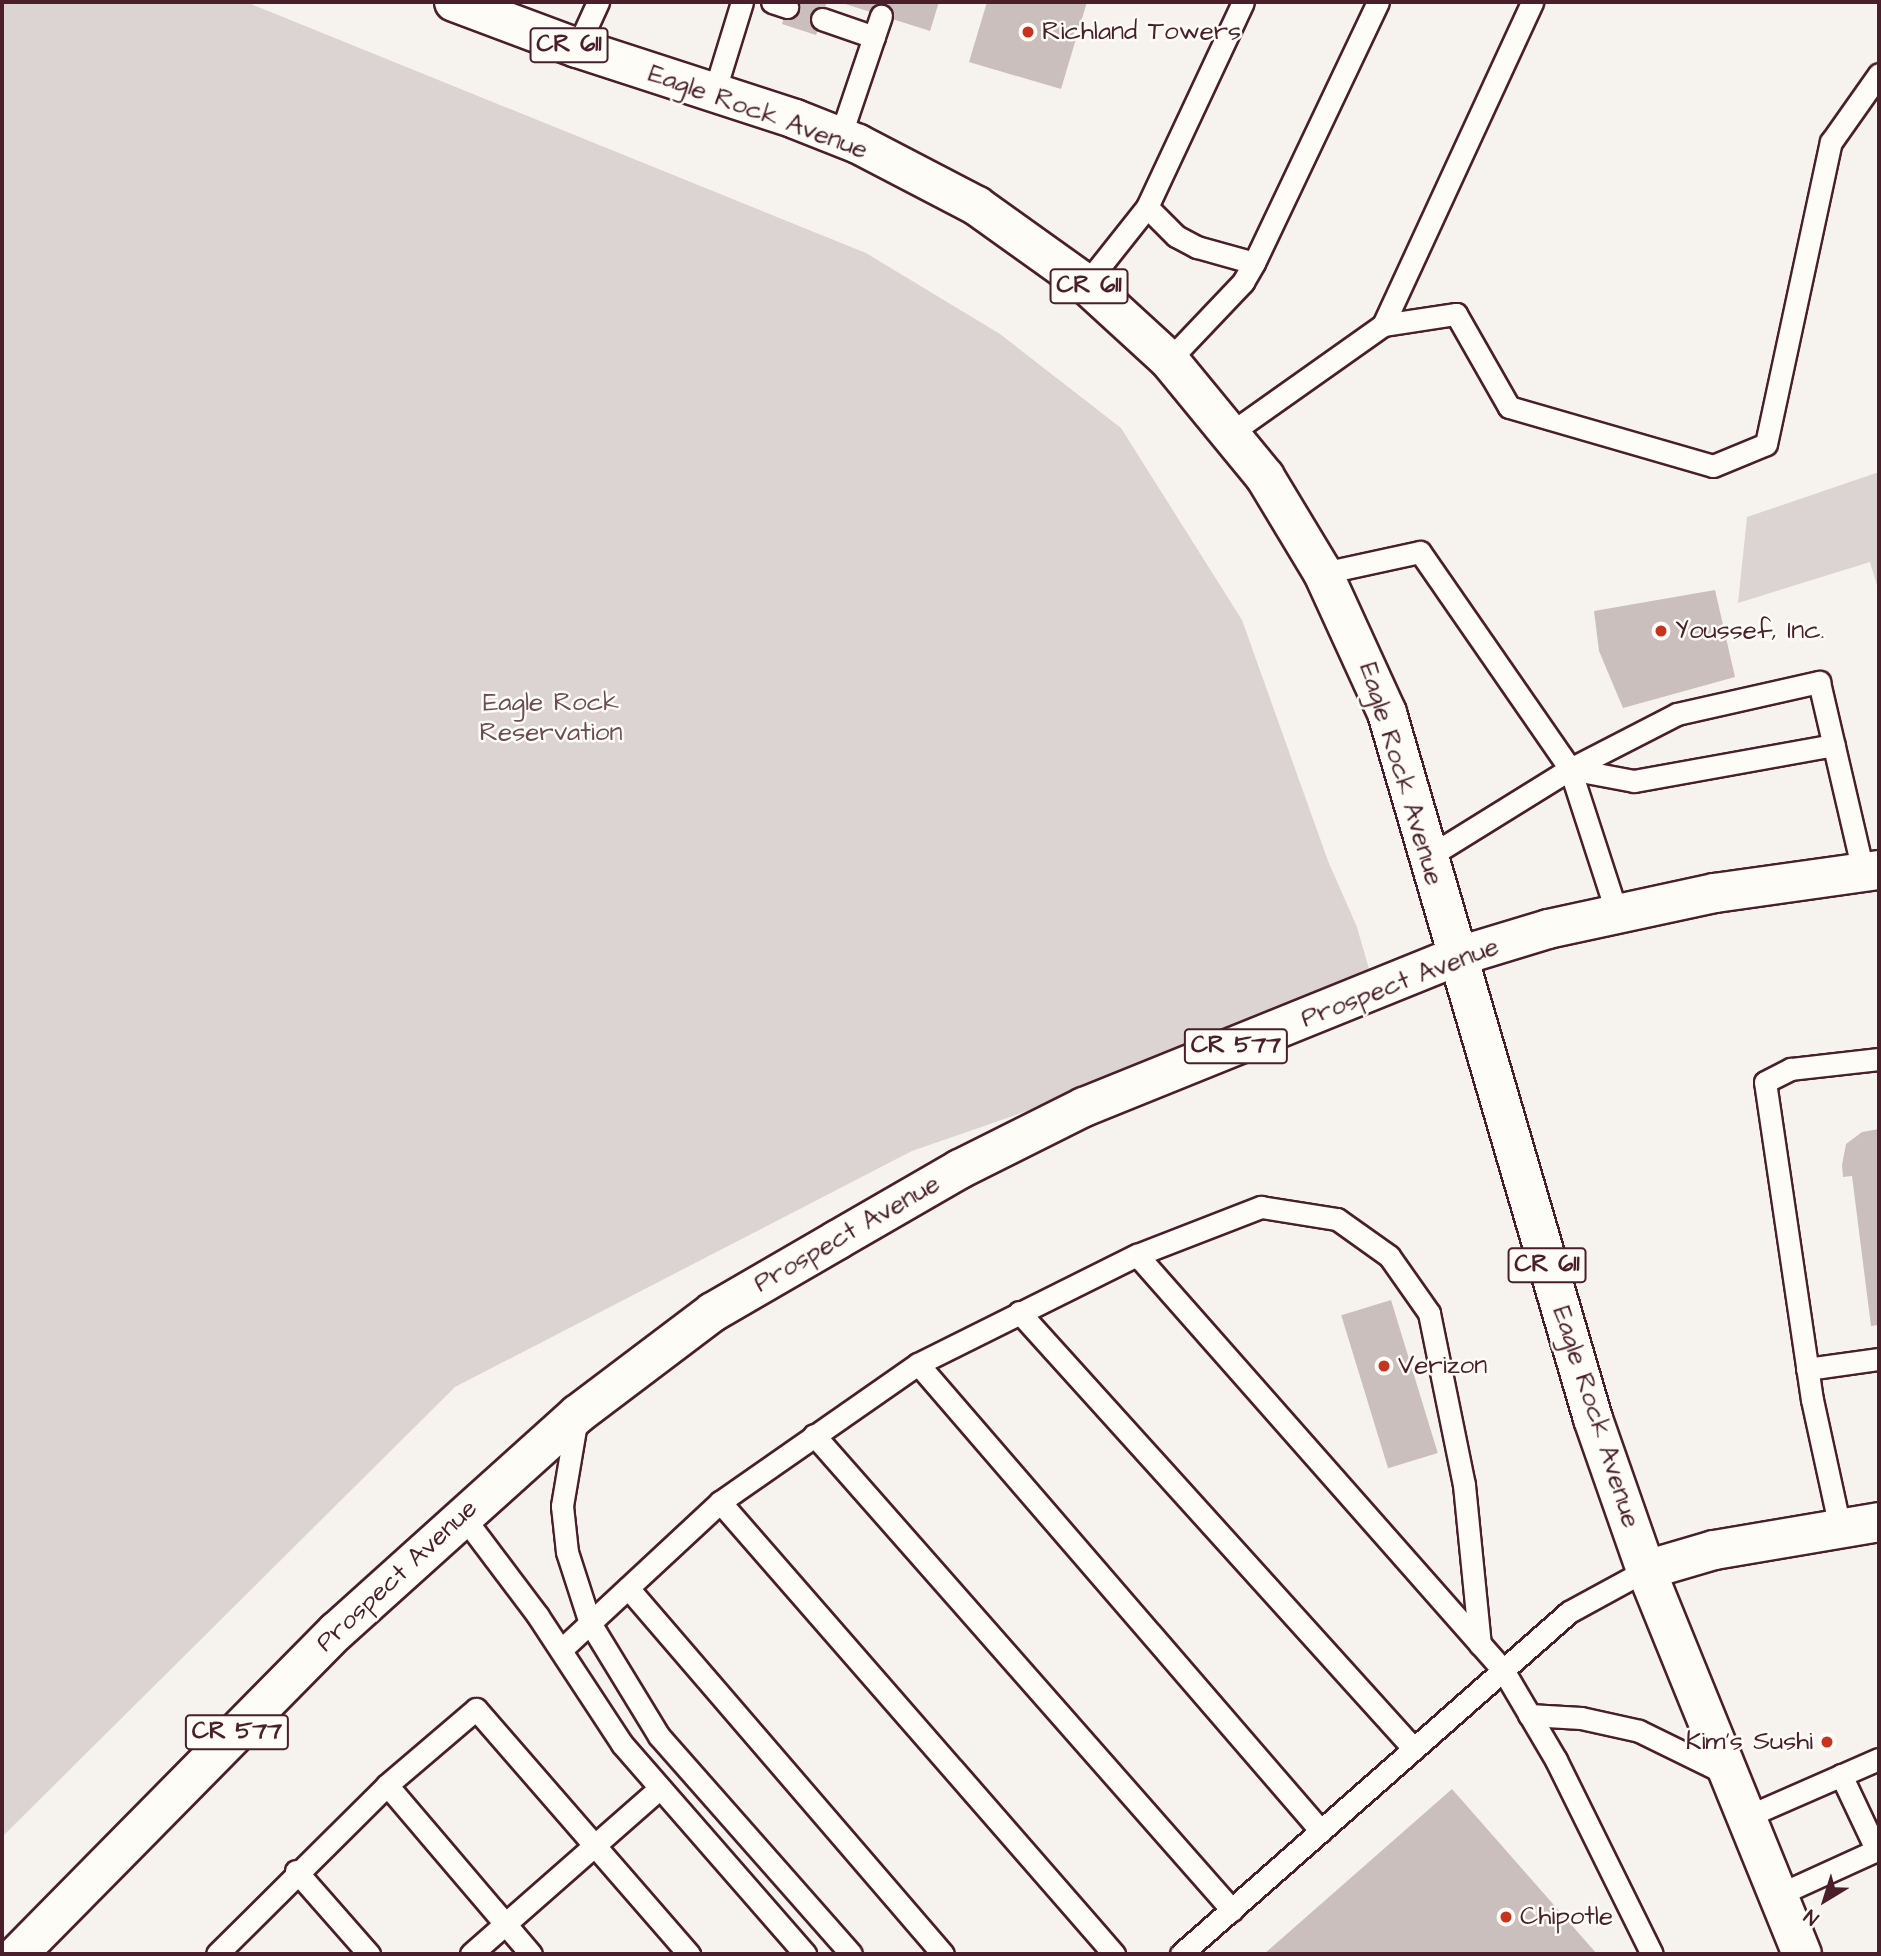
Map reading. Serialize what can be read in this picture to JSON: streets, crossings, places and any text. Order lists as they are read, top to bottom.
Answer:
{
  "streets": {
    "main road": [
      "CR 611",
      "Eagle Rock Avenue",
      "Prospect Avenue",
      "CR 577"
    ]
  },
  "crossings": [
    ["Eagle Rock Avenue", "Prospect Avenue"]
  ],
  "parks": ["Eagle Rock Reservation"],
  "places": [
    "Richland Towers",
    "Youssef, Inc.",
    "Verizon",
    "Kim's Sushi",
    "Chipotle"
  ],
  "north": "bottom left"
}
